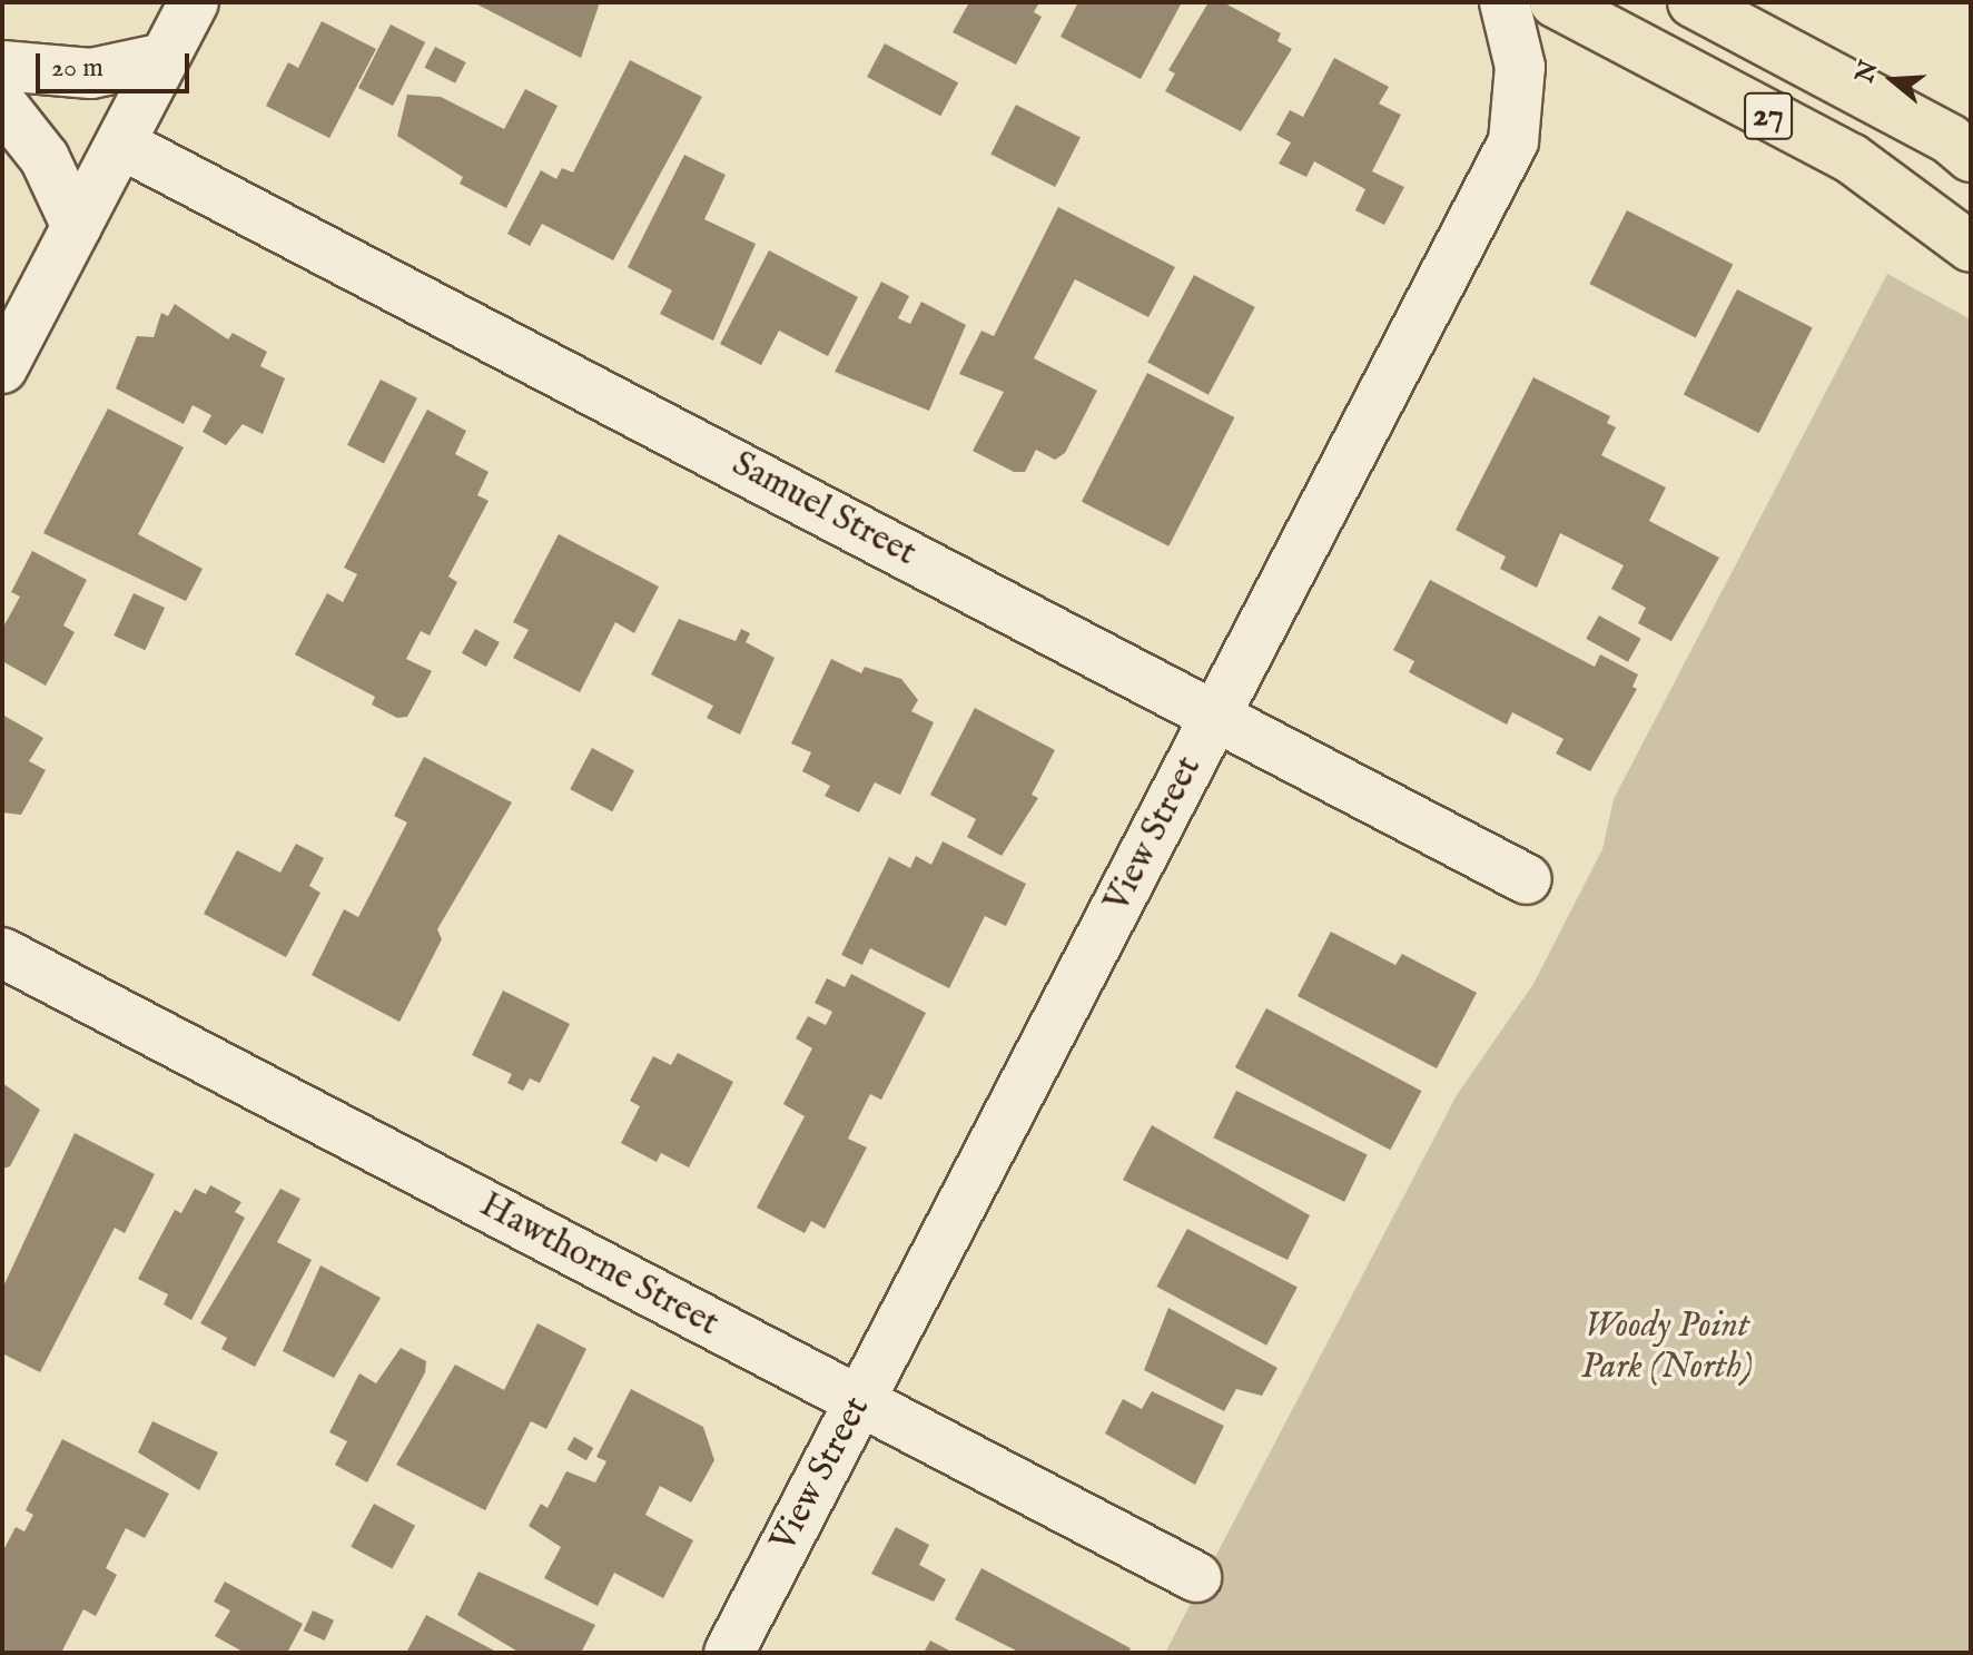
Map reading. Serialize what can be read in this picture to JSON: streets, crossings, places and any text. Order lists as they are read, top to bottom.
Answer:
{
  "streets": {
    "main road": ["27"],
    "street": ["Samuel Street", "View Street", "Hawthorne Street"]
  },
  "crossings": [
    ["Samuel Street", "View Street"],
    ["View Street", "Hawthorne Street"]
  ],
  "parks": ["Woody Point Park (North)"],
  "scale_bar": "20 m",
  "north": "left"
}
